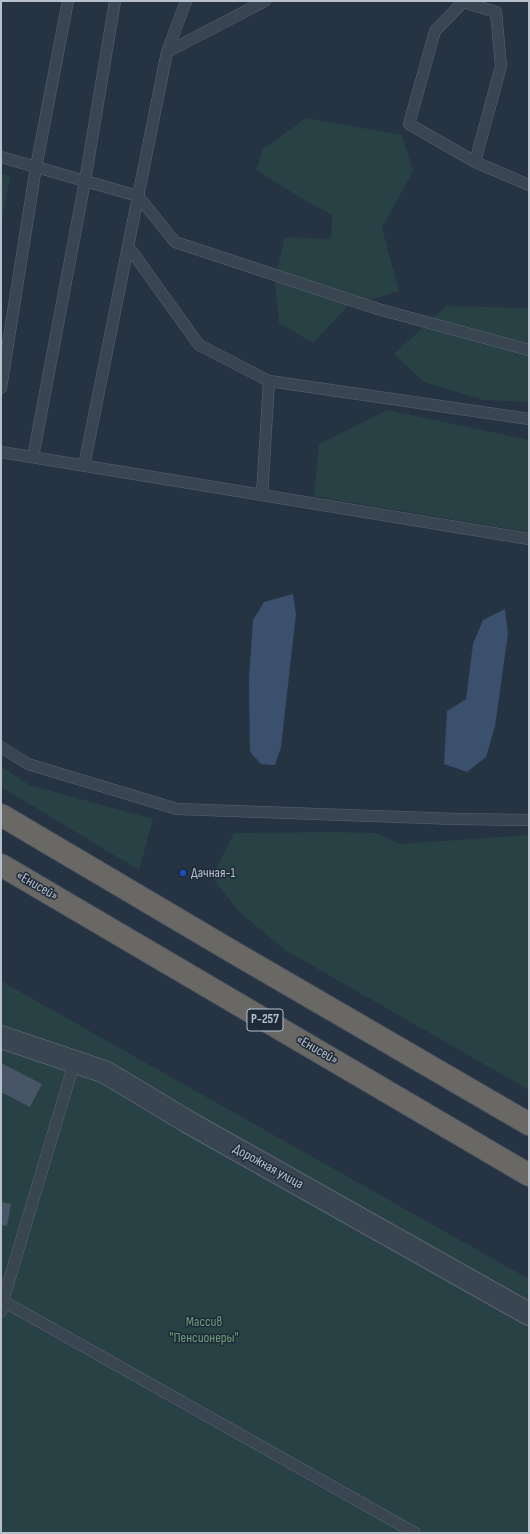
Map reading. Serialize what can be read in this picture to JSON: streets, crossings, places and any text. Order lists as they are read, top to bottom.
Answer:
{
  "streets": {
    "highway": ["«Енисей»", "Р-257"],
    "street": ["Дорожная улица"]
  },
  "parks": ["Массив \"Пенсионеры\""],
  "places": ["Дачная-1"]
}
